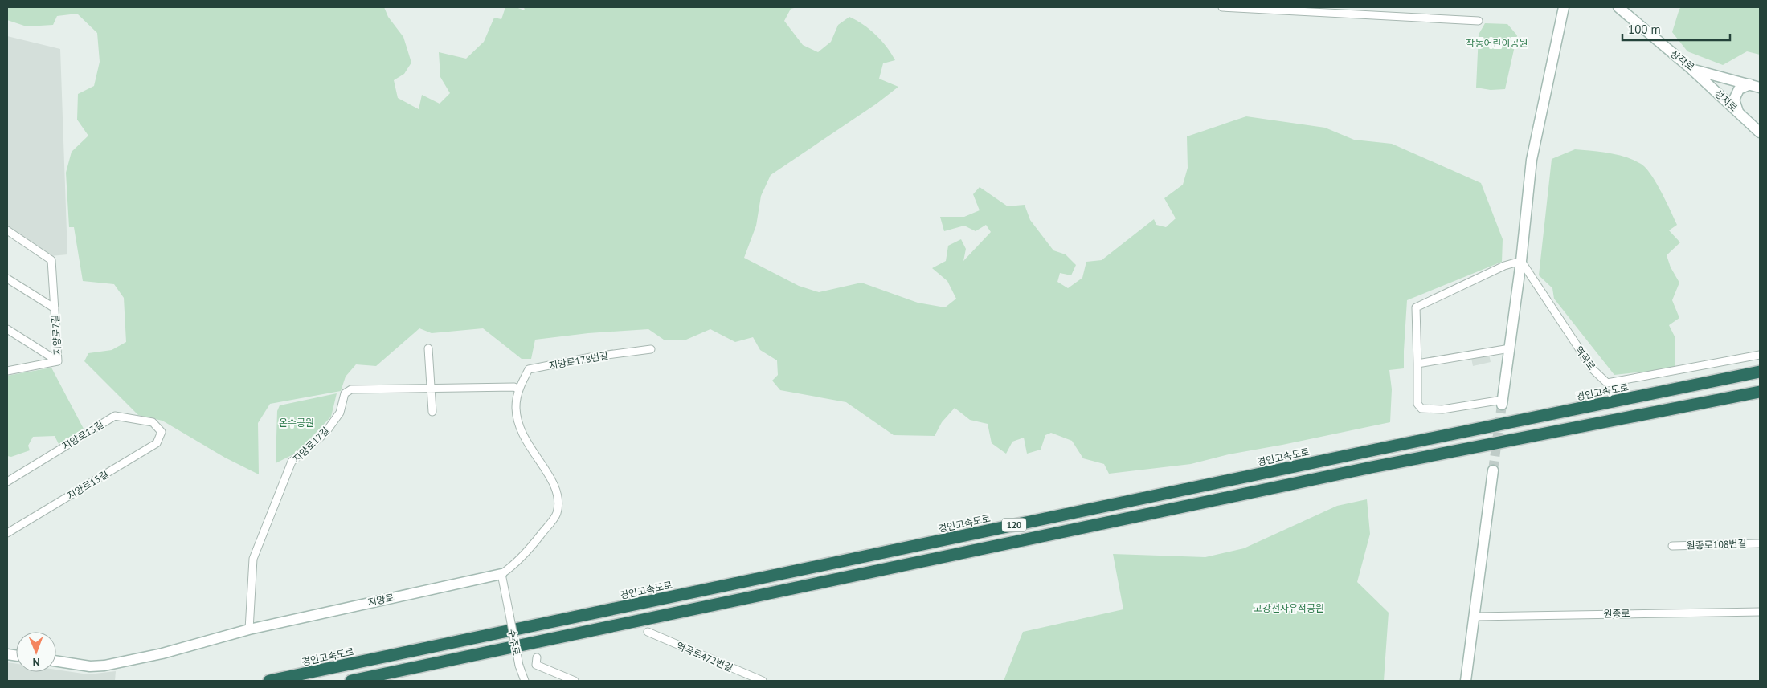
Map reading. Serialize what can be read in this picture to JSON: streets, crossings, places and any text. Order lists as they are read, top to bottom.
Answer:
{
  "streets": {
    "highway": ["경인고속도로", "120"],
    "street": [
      "삼작로",
      "성지로",
      "지양로7길",
      "역곡로",
      "지양로178번길",
      "지양로13길",
      "지양로17길",
      "지양로15길",
      "원종로108번길",
      "지양로",
      "원종로",
      "수주로",
      "역곡로472번길"
    ]
  },
  "crossings": [
    ["삼작로", "성지로"],
    ["지양로178번길", "지양로17길"],
    ["지양로13길", "지양로15길"],
    ["지양로17길", "지양로"],
    ["지양로", "수주로"]
  ],
  "parks": ["작동어린이공원", "온수공원", "고강선사유적공원"],
  "scale_bar": "100 m",
  "north": "bottom"
}
